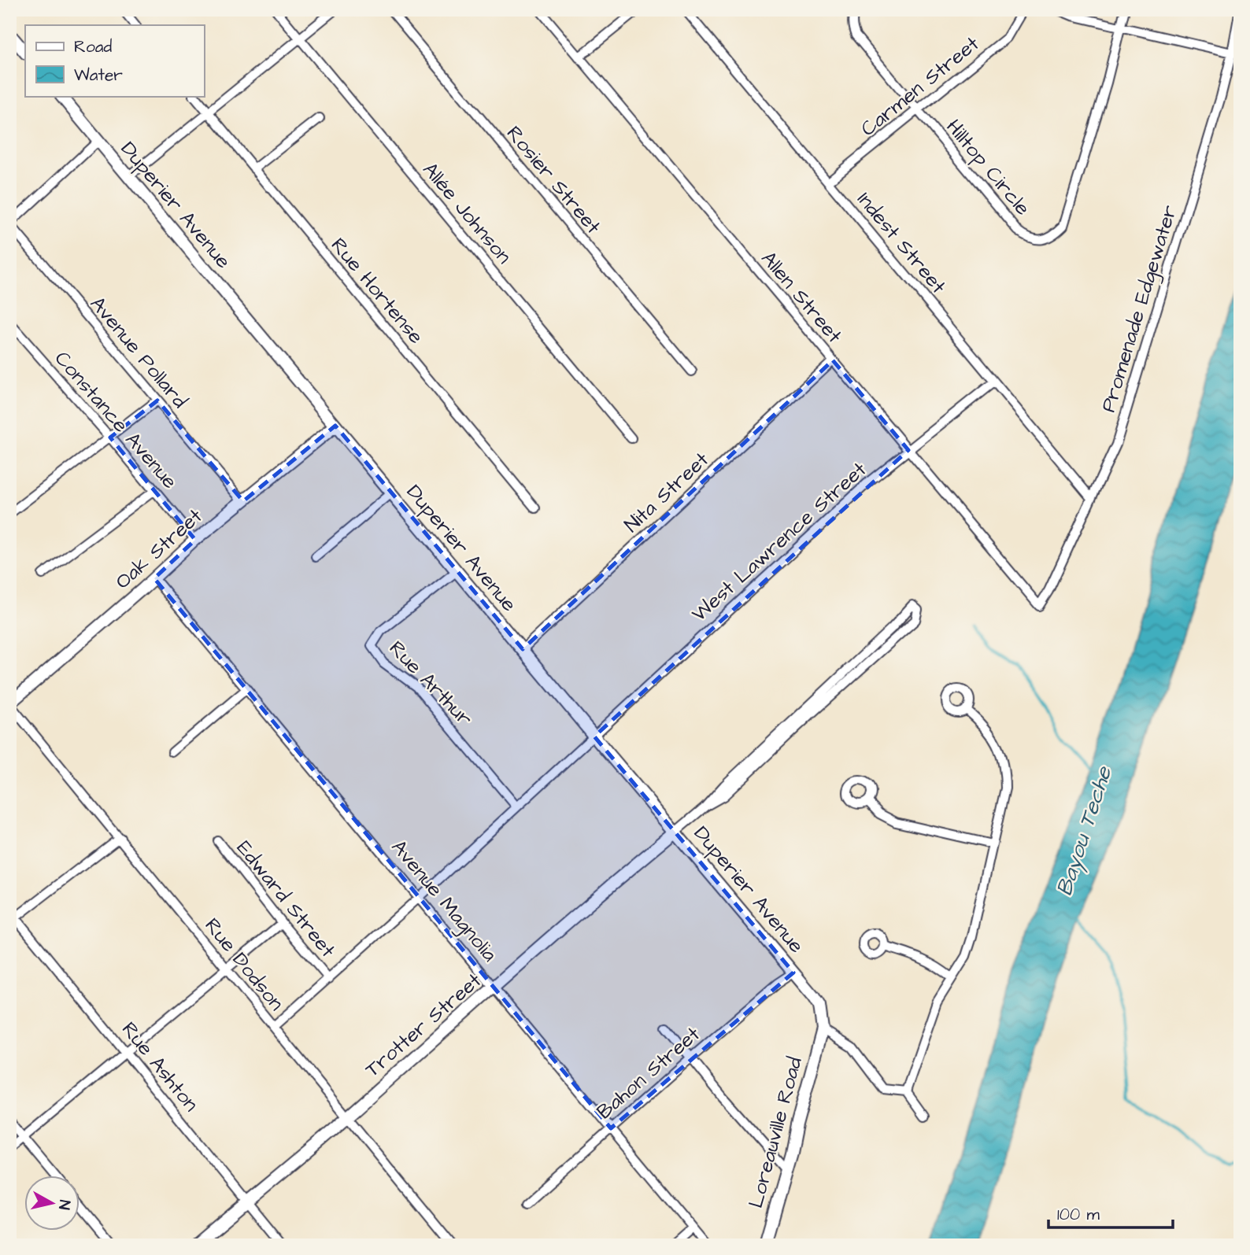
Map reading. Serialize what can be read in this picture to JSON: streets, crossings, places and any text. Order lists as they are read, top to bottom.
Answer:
{
  "streets": {
    "main road": [
      "Duperier Avenue",
      "Oak Street",
      "Trotter Street",
      "Loreauville Road"
    ],
    "street": [
      "Carmen Street",
      "Hilltop Circle",
      "Rosier Street",
      "Allée Johnson",
      "Indest Street",
      "Rue Hortense",
      "Allen Street",
      "Promenade Edgewater",
      "Avenue Pollard",
      "Constance Avenue",
      "Nita Street",
      "West Lawrence Street",
      "Rue Arthur",
      "Edward Street",
      "Avenue Magnolia",
      "Rue Dodson",
      "Rue Ashton",
      "Bahon Street"
    ]
  },
  "crossings": [
    ["Carmen Street", "Hilltop Circle"],
    ["Carmen Street", "Indest Street"],
    ["Duperier Avenue", "Nita Street"],
    ["Duperier Avenue", "West Lawrence Street"],
    ["Duperier Avenue", "Oak Street"],
    ["Duperier Avenue", "Rue Arthur"],
    ["Duperier Avenue", "Trotter Street"],
    ["Duperier Avenue", "Bahon Street"],
    ["Duperier Avenue", "Loreauville Road"],
    ["Indest Street", "Promenade Edgewater"],
    ["Indest Street", "West Lawrence Street"],
    ["Allen Street", "Promenade Edgewater"],
    ["Allen Street", "Nita Street"],
    ["Allen Street", "West Lawrence Street"],
    ["Avenue Pollard", "Oak Street"],
    ["Constance Avenue", "Oak Street"],
    ["West Lawrence Street", "Rue Arthur"],
    ["West Lawrence Street", "Edward Street"],
    ["West Lawrence Street", "Avenue Magnolia"],
    ["West Lawrence Street", "Rue Dodson"],
    ["Oak Street", "Avenue Magnolia"],
    ["Oak Street", "Rue Dodson"],
    ["Avenue Magnolia", "Trotter Street"],
    ["Avenue Magnolia", "Bahon Street"],
    ["Rue Dodson", "Trotter Street"],
    ["Trotter Street", "Rue Ashton"]
  ],
  "water": ["Bayou Teche"],
  "legend": ["Road", "Water"],
  "scale_bar": "100 m",
  "north": "right"
}
